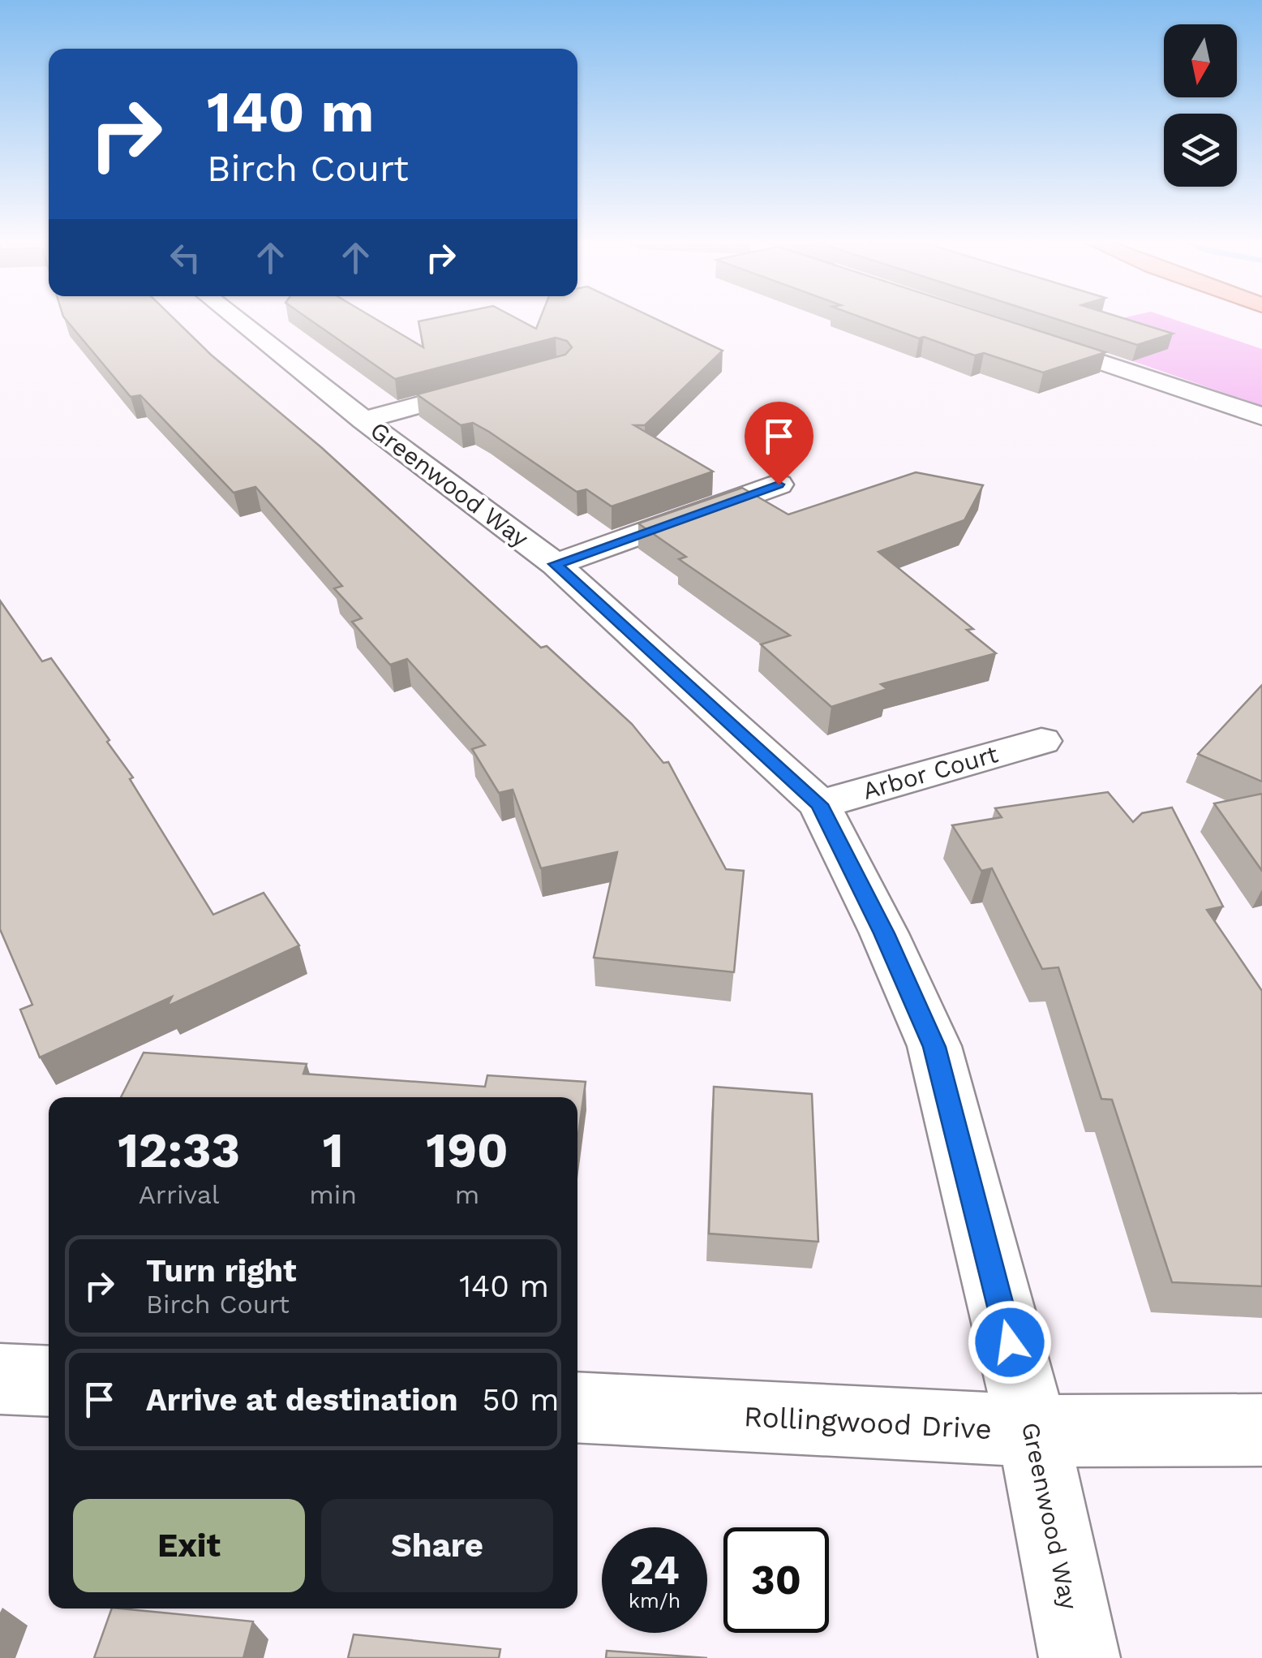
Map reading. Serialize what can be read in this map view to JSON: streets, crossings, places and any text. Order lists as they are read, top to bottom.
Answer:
{
  "streets": {
    "street": ["Greenwood Way", "Arbor Court", "Rollingwood Drive"]
  },
  "crossings": [
    ["Greenwood Way", "Arbor Court"],
    ["Greenwood Way", "Rollingwood Drive"]
  ],
  "north": "bottom",
  "page": {
    "turn": ["140 m", "Birch Court"],
    "eta": [
      "12:33",
      "Arrival",
      "1",
      "min",
      "190",
      "m"
    ],
    "list": [
      {
        "name": "Turn right",
        "note": "Birch Court",
        "value": "140 m"
      },
      {
        "name": "Arrive at destination",
        "value": "50 m"
      }
    ],
    "buttons": ["Exit", "Share"],
    "speed": "24 km/h",
    "limit": "30"
  }
}
